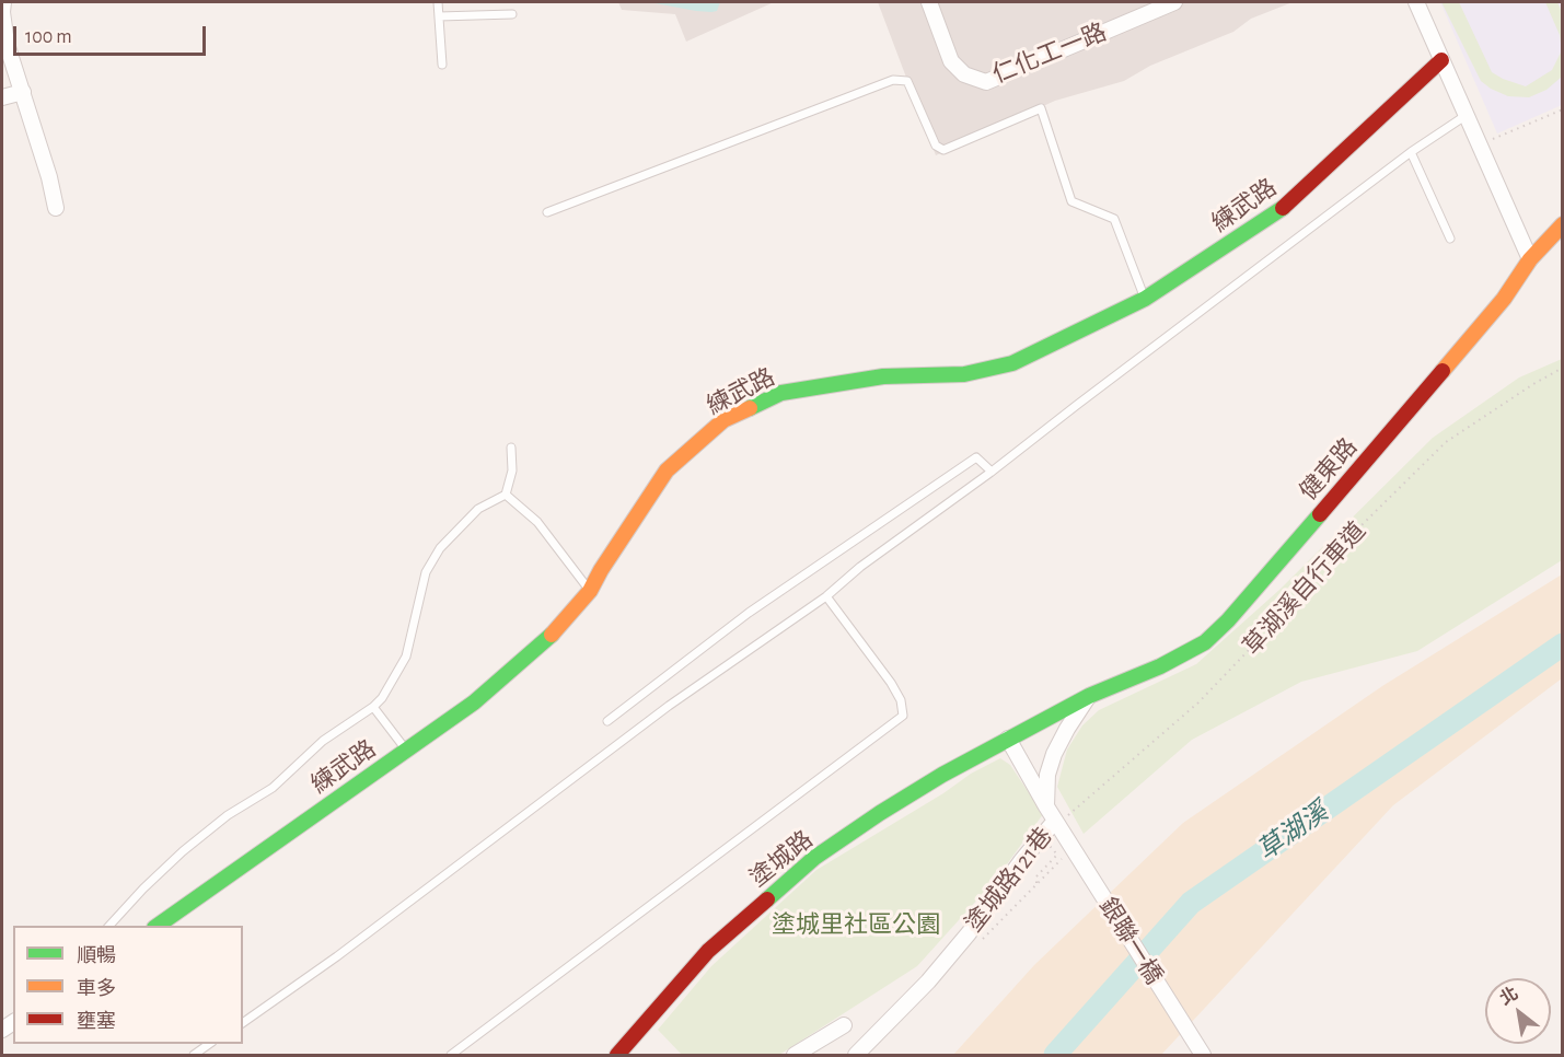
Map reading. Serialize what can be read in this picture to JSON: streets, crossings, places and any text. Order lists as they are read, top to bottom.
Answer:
{
  "streets": {
    "street": [
      "仁化工一路",
      "練武路",
      "健東路",
      "塗城路",
      "塗城路121巷",
      "銀聯一橋"
    ],
    "path": ["草湖溪自行車道"]
  },
  "crossings": [
    ["健東路", "塗城路"],
    ["草湖溪自行車道", "塗城路121巷"],
    ["草湖溪自行車道", "銀聯一橋"],
    ["塗城路121巷", "銀聯一橋"]
  ],
  "water": ["草湖溪"],
  "parks": ["塗城里社區公園"],
  "legend": ["順暢", "車多", "壅塞"],
  "scale_bar": "100 m",
  "north": "top left"
}
